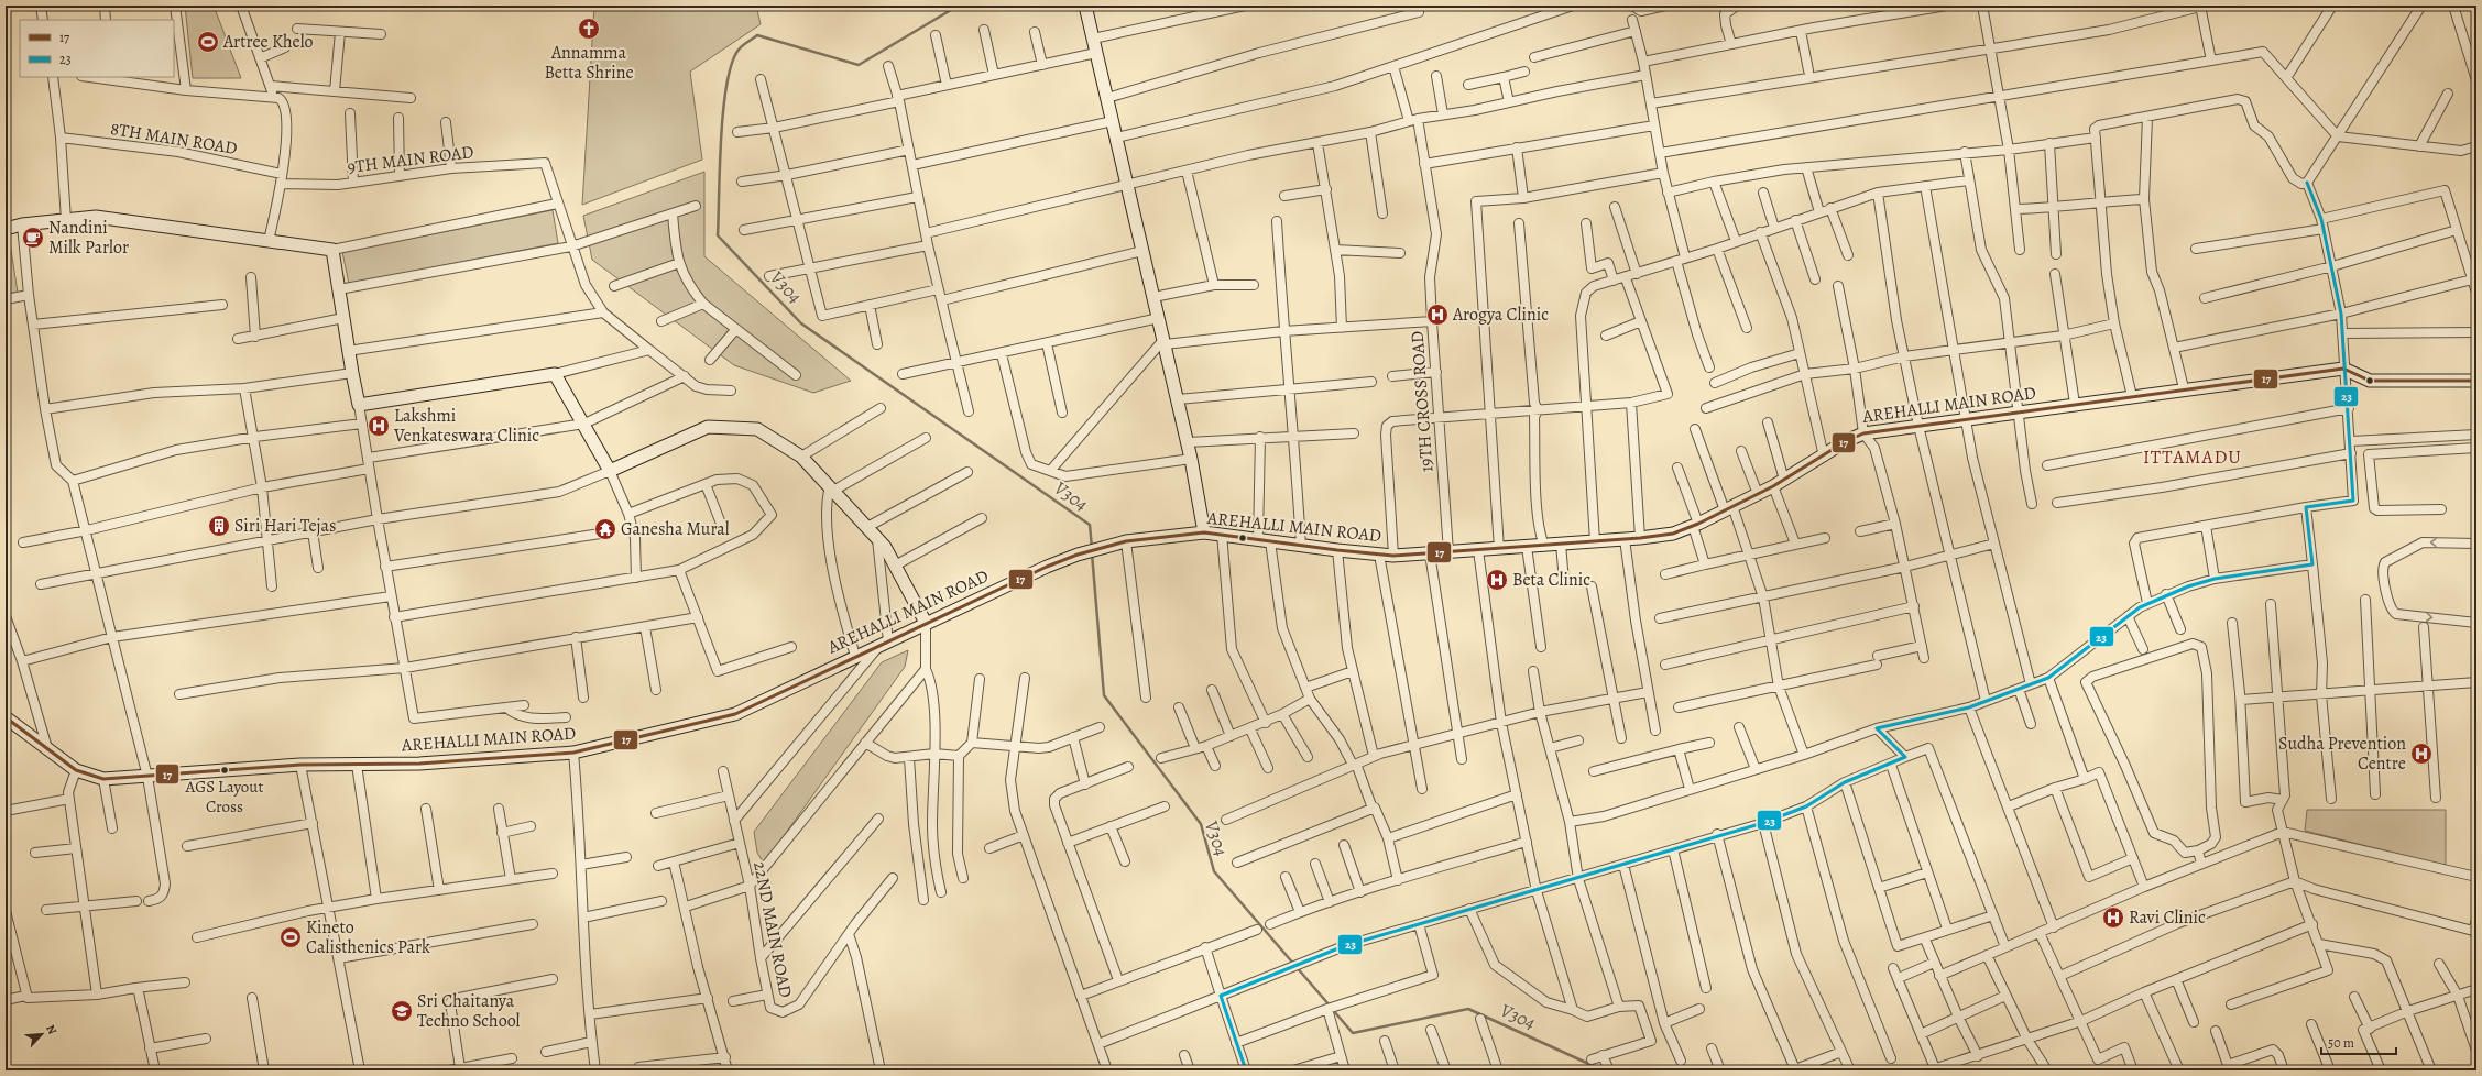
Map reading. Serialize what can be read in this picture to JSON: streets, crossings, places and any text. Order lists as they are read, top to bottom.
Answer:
{
  "streets": {
    "street": [
      "8TH MAIN ROAD",
      "9TH MAIN ROAD",
      "19TH CROSS ROAD",
      "AREHALLI MAIN ROAD",
      "22ND MAIN ROAD"
    ]
  },
  "crossings": [
    ["19TH CROSS ROAD", "AREHALLI MAIN ROAD"]
  ],
  "districts": ["ITTAMADU"],
  "water": ["V304"],
  "places": {
    "church": ["Annamma Betta Shrine"],
    "sports": ["Artree Khelo", "Kineto Calisthenics Park"],
    "cafe": ["Nandini Milk Parlor"],
    "hospital": [
      "Arogya Clinic",
      "Lakshmi Venkateswara Clinic",
      "Beta Clinic",
      "Sudha Prevention Centre",
      "Ravi Clinic"
    ],
    "building": ["Siri Hari Tejas"],
    "temple": ["Ganesha Mural"],
    "other": ["AGS Layout Cross"],
    "school or university": ["Sri Chaitanya Techno School"]
  },
  "lines": ["transit line 23", "transit line 17"],
  "legend": ["17", "23"],
  "scale_bar": "50 m",
  "north": "top right"
}
